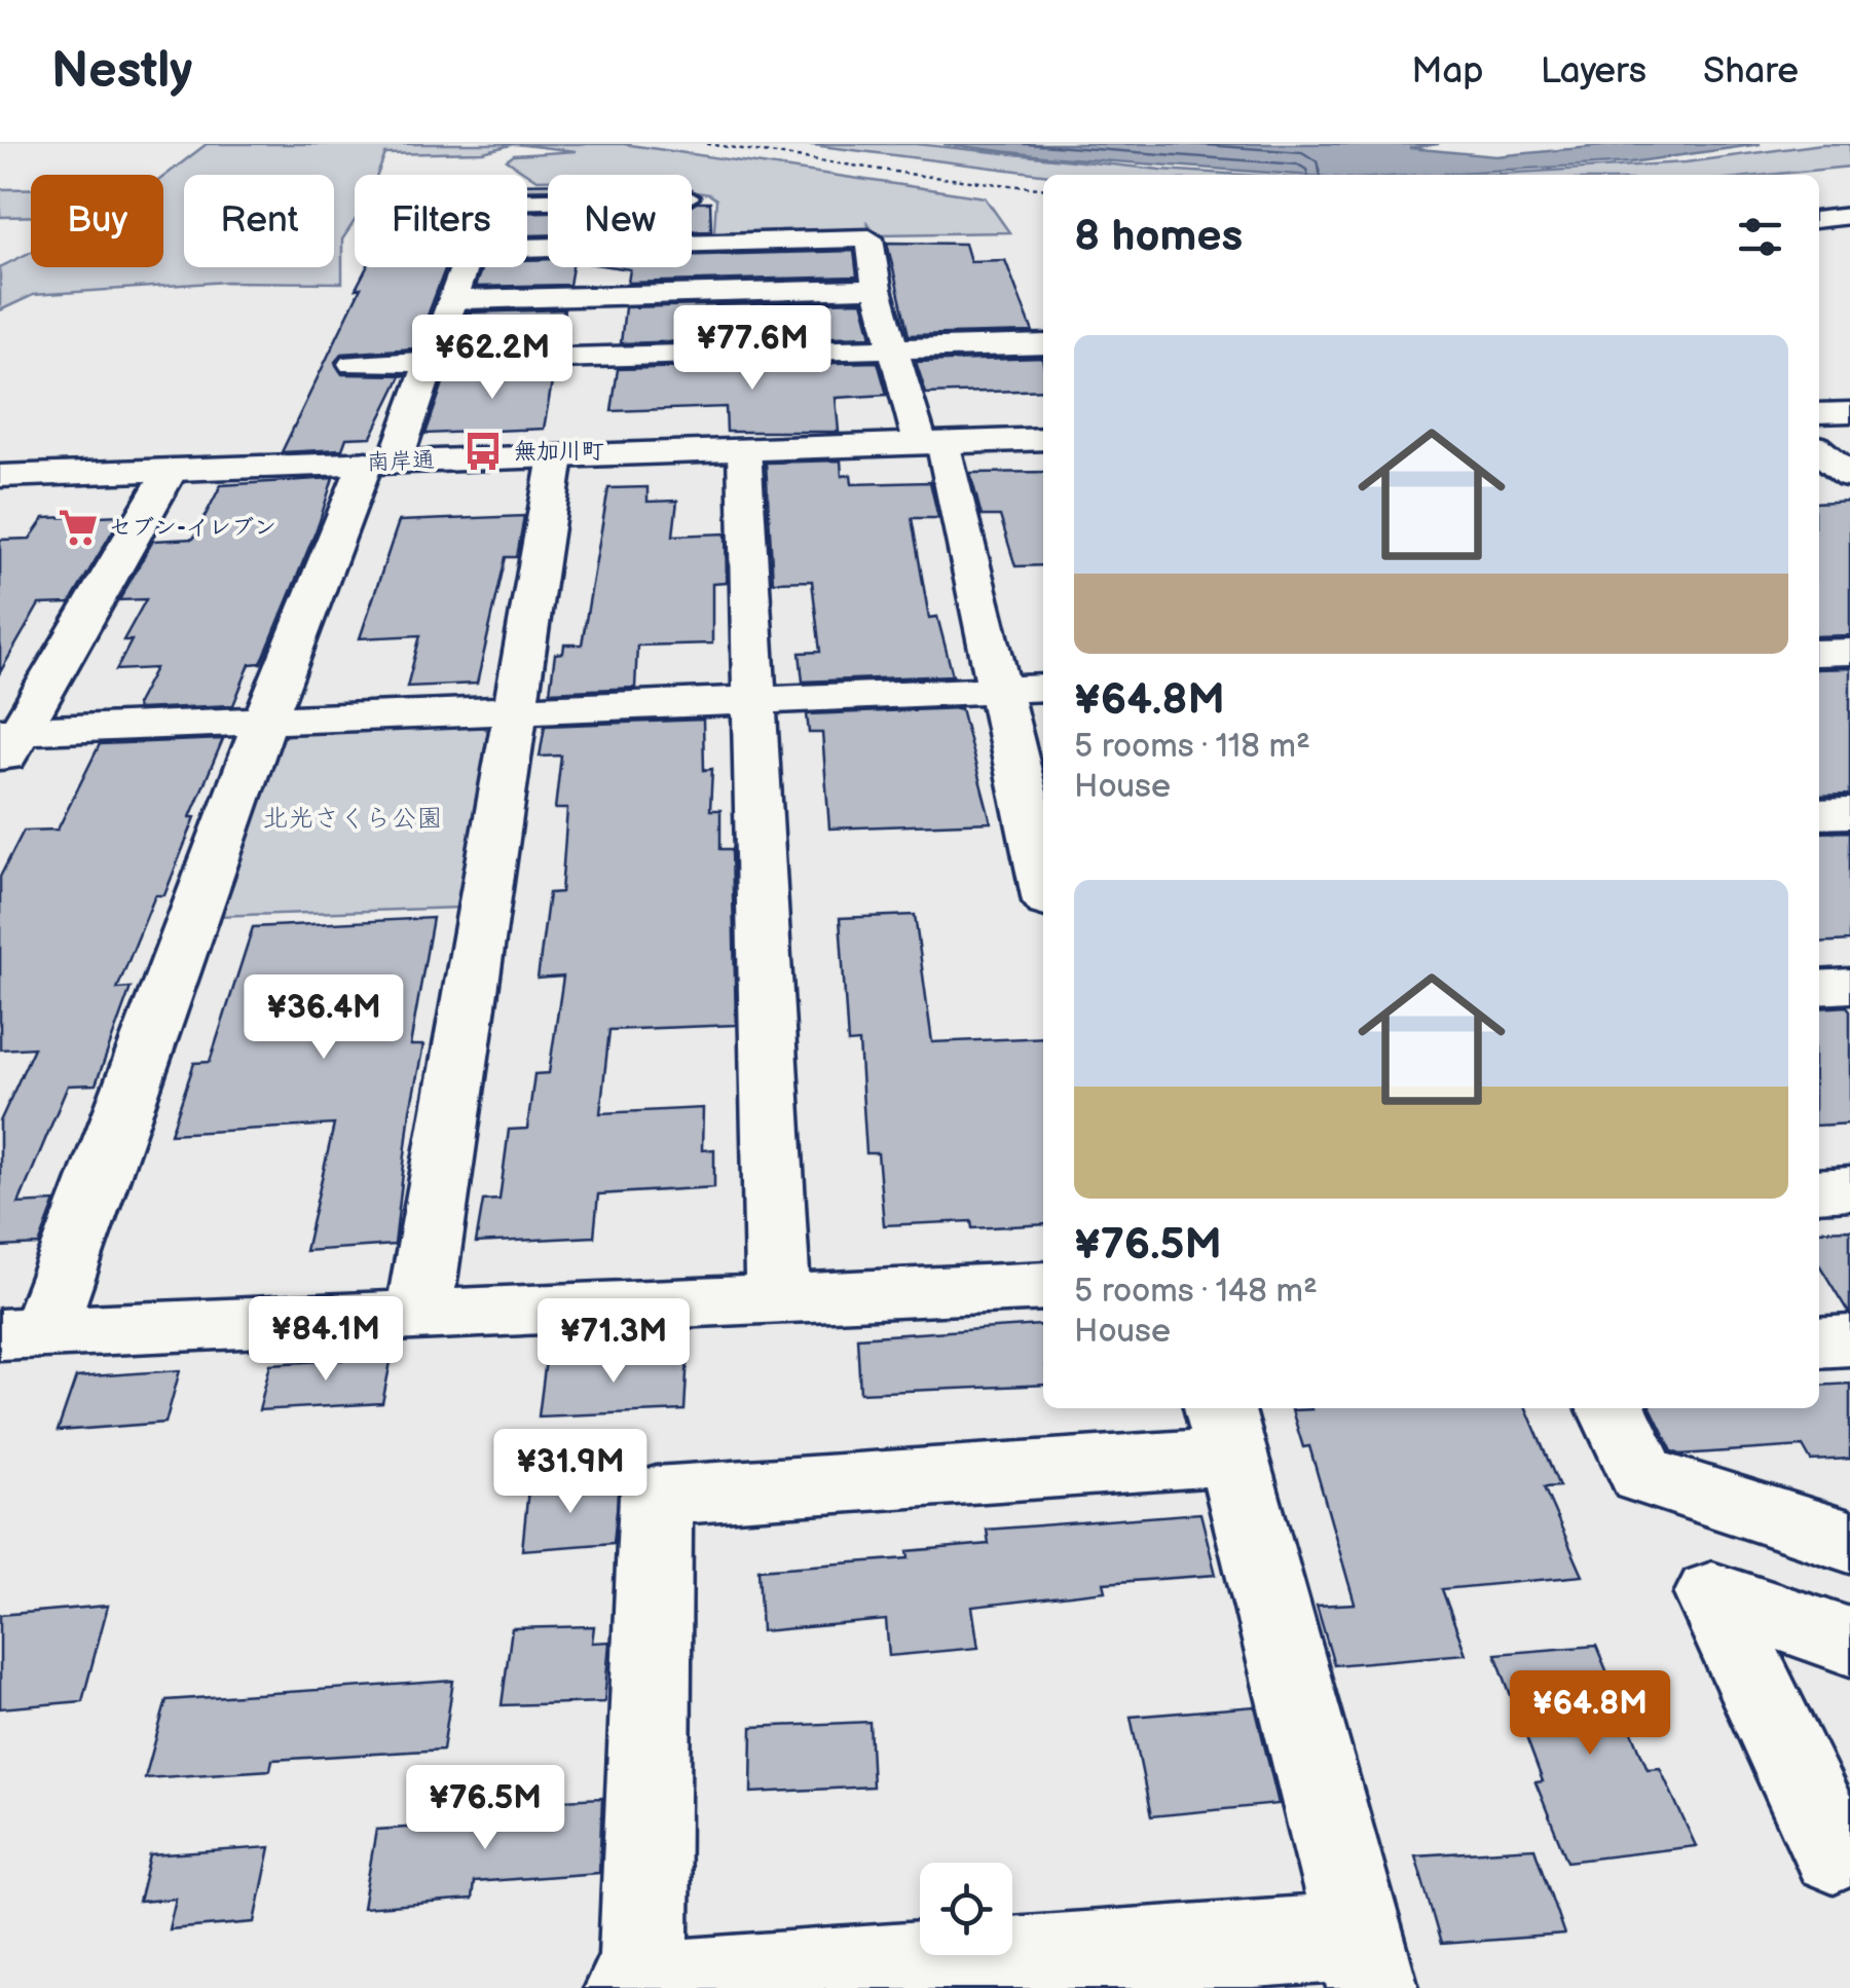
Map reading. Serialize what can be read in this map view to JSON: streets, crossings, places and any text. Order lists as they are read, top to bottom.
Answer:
{
  "streets": {
    "street": ["南岸通"]
  },
  "parks": ["北光さくら公園"],
  "places": {
    "bus stop": ["無加川町"],
    "supermarket": ["セブン-イレブン"]
  },
  "page": {
    "header": "Nestly",
    "nav": ["Map", "Layers", "Share"],
    "chip": [
      "Buy",
      "Rent",
      "Filters",
      "New"
    ],
    "heading": "8 homes",
    "list": [
      {
        "name": "¥64.8M",
        "note": "5 rooms · 118 m² · House"
      },
      {
        "name": "¥76.5M",
        "note": "5 rooms · 148 m² · House"
      }
    ],
    "price": [
      "¥77.6M",
      "¥62.2M",
      "¥36.4M",
      "¥84.1M",
      "¥71.3M",
      "¥31.9M",
      "¥64.8M",
      "¥76.5M"
    ]
  }
}
